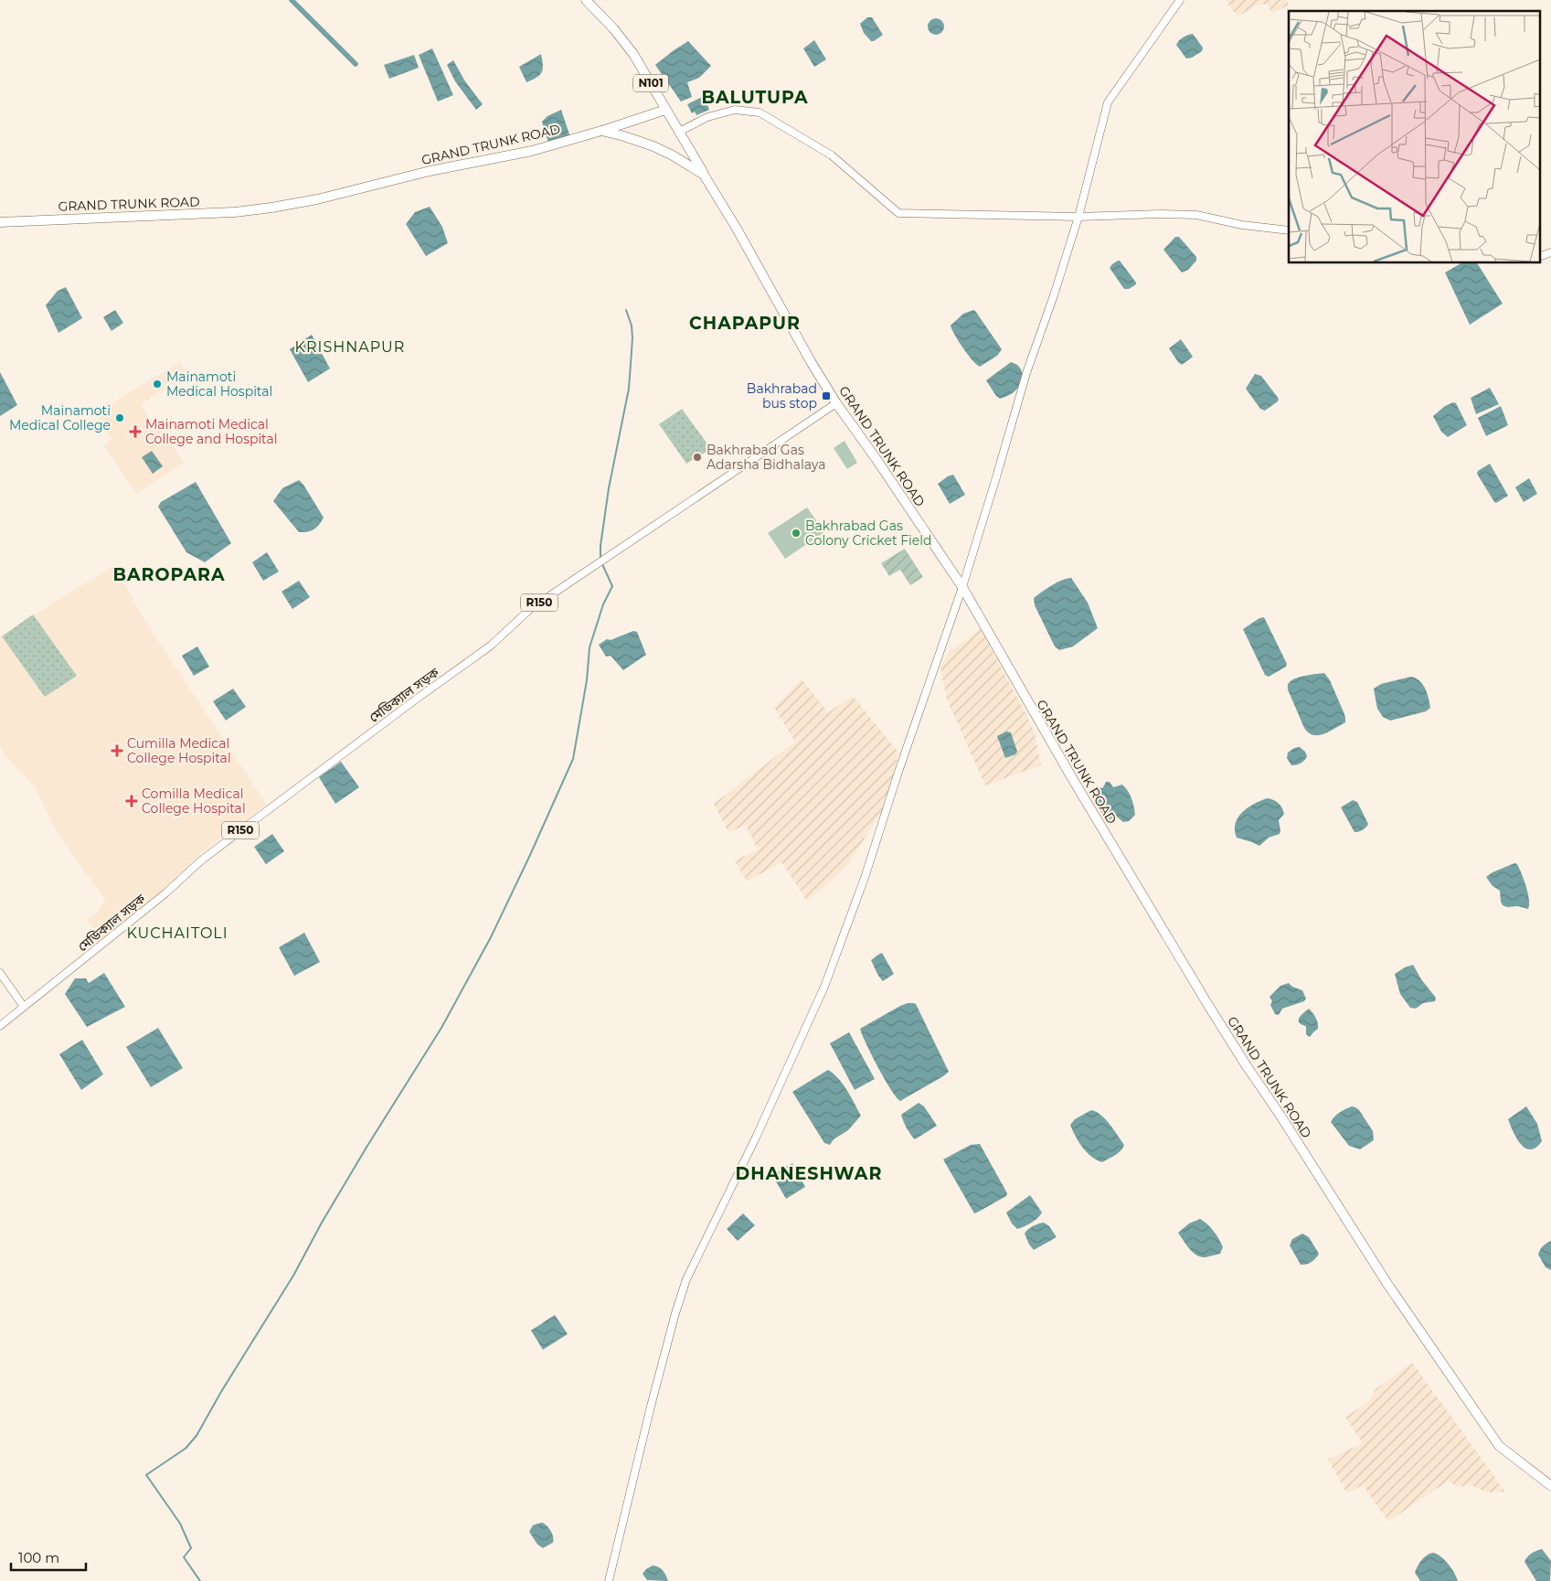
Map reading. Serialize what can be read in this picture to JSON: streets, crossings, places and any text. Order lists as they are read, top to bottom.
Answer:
{
  "streets": {
    "highway": ["N101", "GRAND TRUNK ROAD"],
    "main road": ["R150", "মেডিক্যাল সড়ক"]
  },
  "crossings": [
    ["N101", "GRAND TRUNK ROAD"],
    ["GRAND TRUNK ROAD", "মেডিক্যাল সড়ক"]
  ],
  "districts": [
    "BALUTUPA",
    "CHAPAPUR",
    "KRISHNAPUR",
    "BAROPARA",
    "KUCHAITOLI",
    "DHANESHWAR"
  ],
  "places": {
    "other": [
      "Mainamoti Medical Hospital",
      "Mainamoti Medical College",
      "Bakhrabad Gas Adarsha Bidhalaya",
      "Bakhrabad Gas Colony Cricket Field"
    ],
    "transit": ["Bakhrabad bus stop"],
    "health": ["Mainamoti Medical College and Hospital", "Cumilla Medical College Hospital", "Comilla Medical College Hospital"]
  },
  "scale_bar": "100 m"
}
